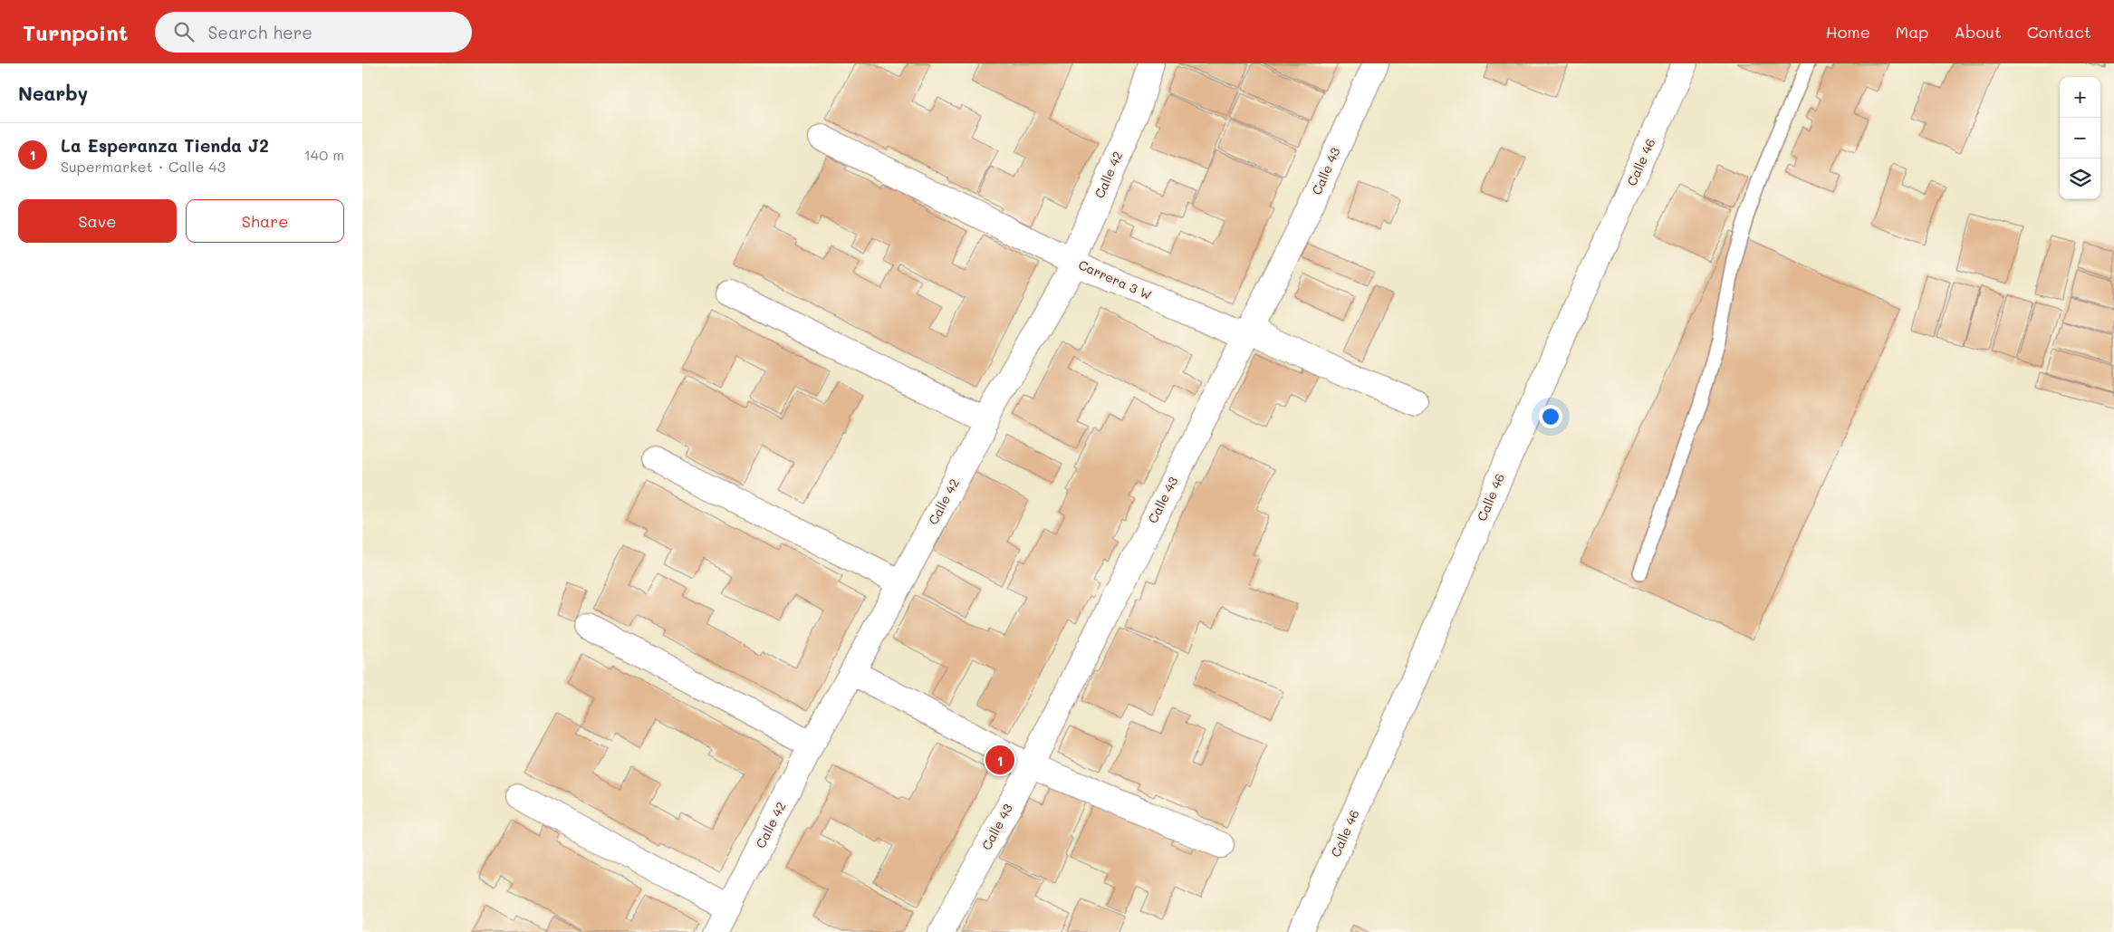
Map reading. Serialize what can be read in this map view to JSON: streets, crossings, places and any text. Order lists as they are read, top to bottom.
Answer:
{
  "streets": {
    "street": [
      "Calle 46",
      "Calle 43",
      "Calle 42",
      "Carrera 3 W"
    ]
  },
  "crossings": [
    ["Calle 43", "Carrera 3 W"],
    ["Calle 42", "Carrera 3 W"]
  ],
  "page": {
    "header": "Turnpoint",
    "search": "Search here",
    "nav": [
      "Home",
      "Map",
      "About",
      "Contact"
    ],
    "heading": "Nearby",
    "map_buttons": ["+", "−"],
    "list": [
      {
        "mark": "1",
        "name": "La Esperanza Tienda J2",
        "note": "Supermarket · Calle 43",
        "value": "140 m"
      }
    ],
    "buttons": ["Save", "Share"],
    "pins": "1"
  }
}
